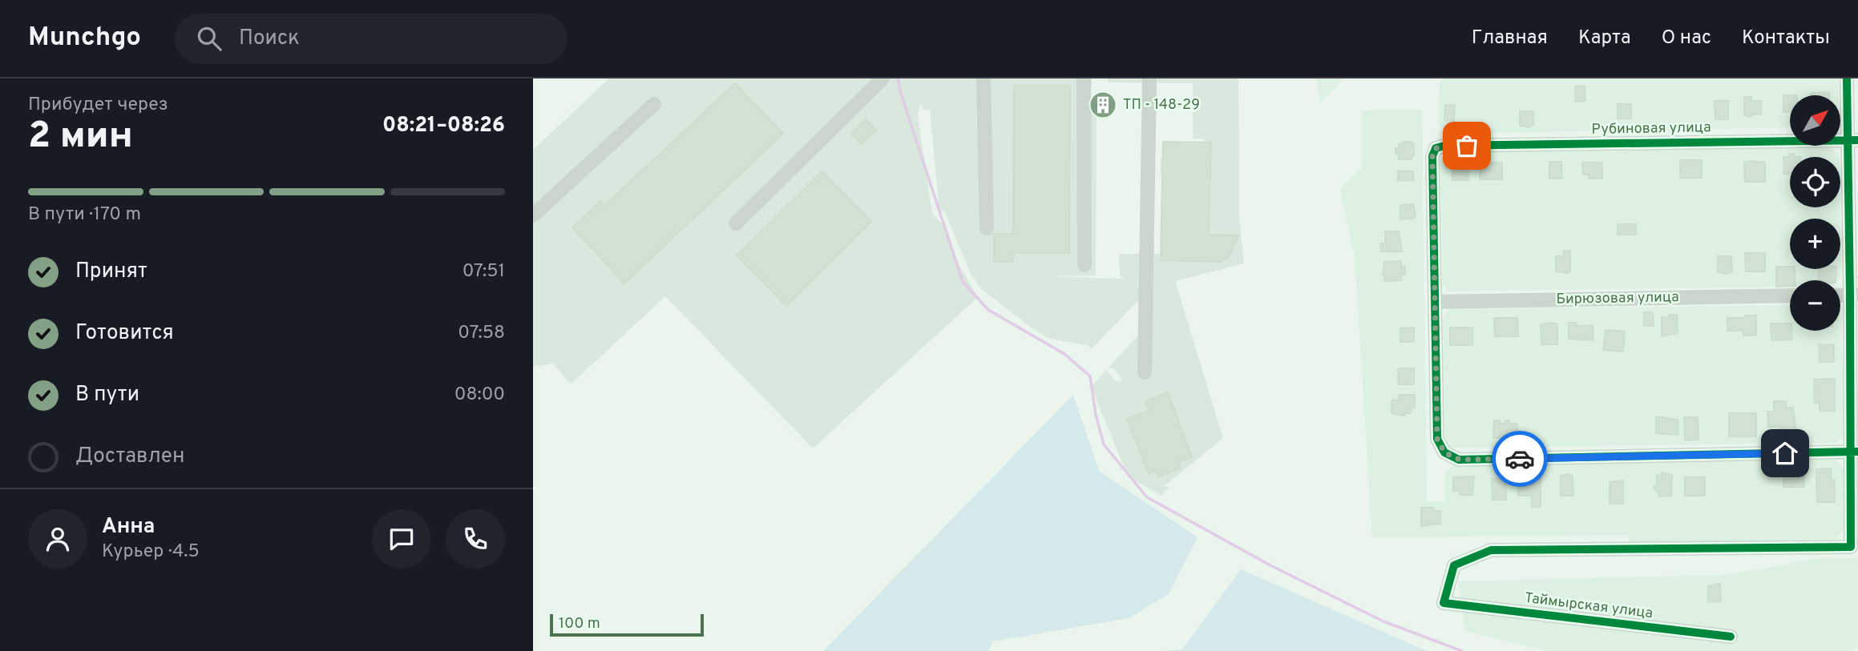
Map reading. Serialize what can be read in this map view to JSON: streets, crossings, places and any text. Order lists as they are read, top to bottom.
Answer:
{
  "streets": {
    "street": ["Рубиновая улица", "Бирюзовая улица", "Таймырская улица"]
  },
  "crossings": [
    ["Рубиновая улица", "Бирюзовая улица"]
  ],
  "places": {
    "building": ["ТП - 148-29"]
  },
  "scale_bar": "100 m",
  "north": "top right",
  "page": {
    "header": "Munchgo",
    "search": "Поиск",
    "nav": [
      "Главная",
      "Карта",
      "О нас",
      "Контакты"
    ],
    "heading": ["2 мин", "Прибудет через", "08:21–08:26"],
    "panel": ["Анна", "Курьер · 4.5"],
    "map_buttons": ["+", "−"],
    "bar": "В пути · 170 m",
    "list": [
      ["Принят", "07:51"],
      ["Готовится", "07:58"],
      ["В пути", "08:00"],
      "Доставлен"
    ],
    "scale": "100 m"
  }
}
